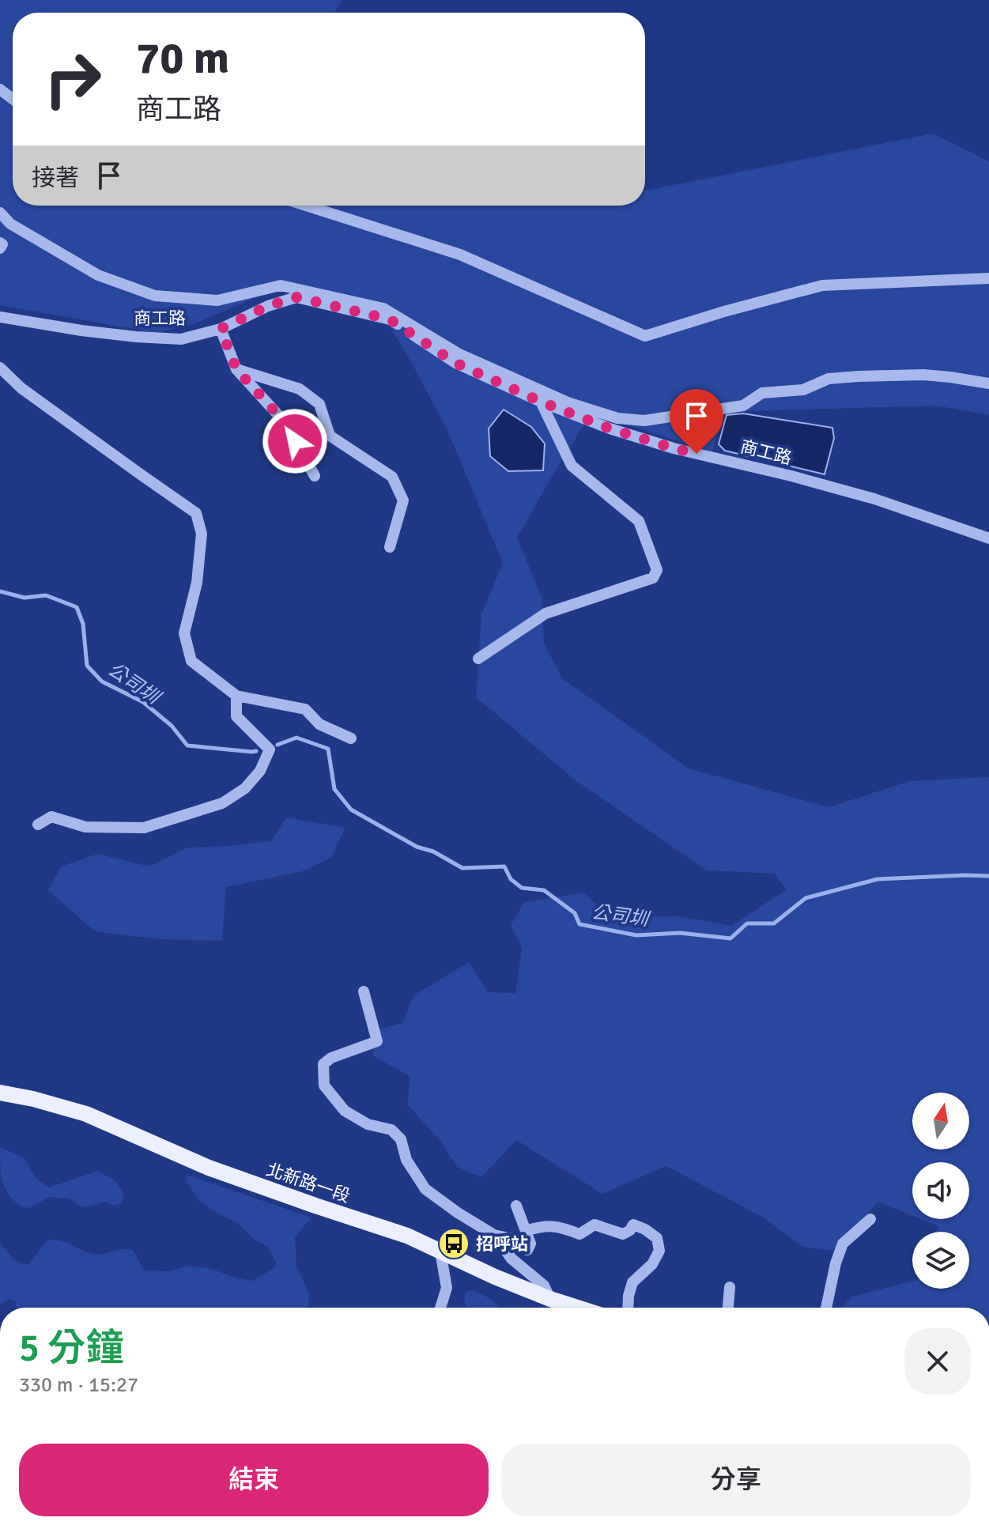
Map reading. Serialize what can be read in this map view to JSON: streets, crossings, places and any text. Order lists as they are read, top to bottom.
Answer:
{
  "streets": {
    "main road": ["北新路一段"],
    "street": ["商工路"]
  },
  "water": ["公司圳"],
  "places": {
    "bus stop": ["招呼站"]
  },
  "north": "top",
  "page": {
    "turn": ["70 m", "商工路"],
    "then": "接著",
    "heading": ["5 分鐘", "330 m · 15:27"],
    "buttons": ["結束", "分享"]
  }
}
